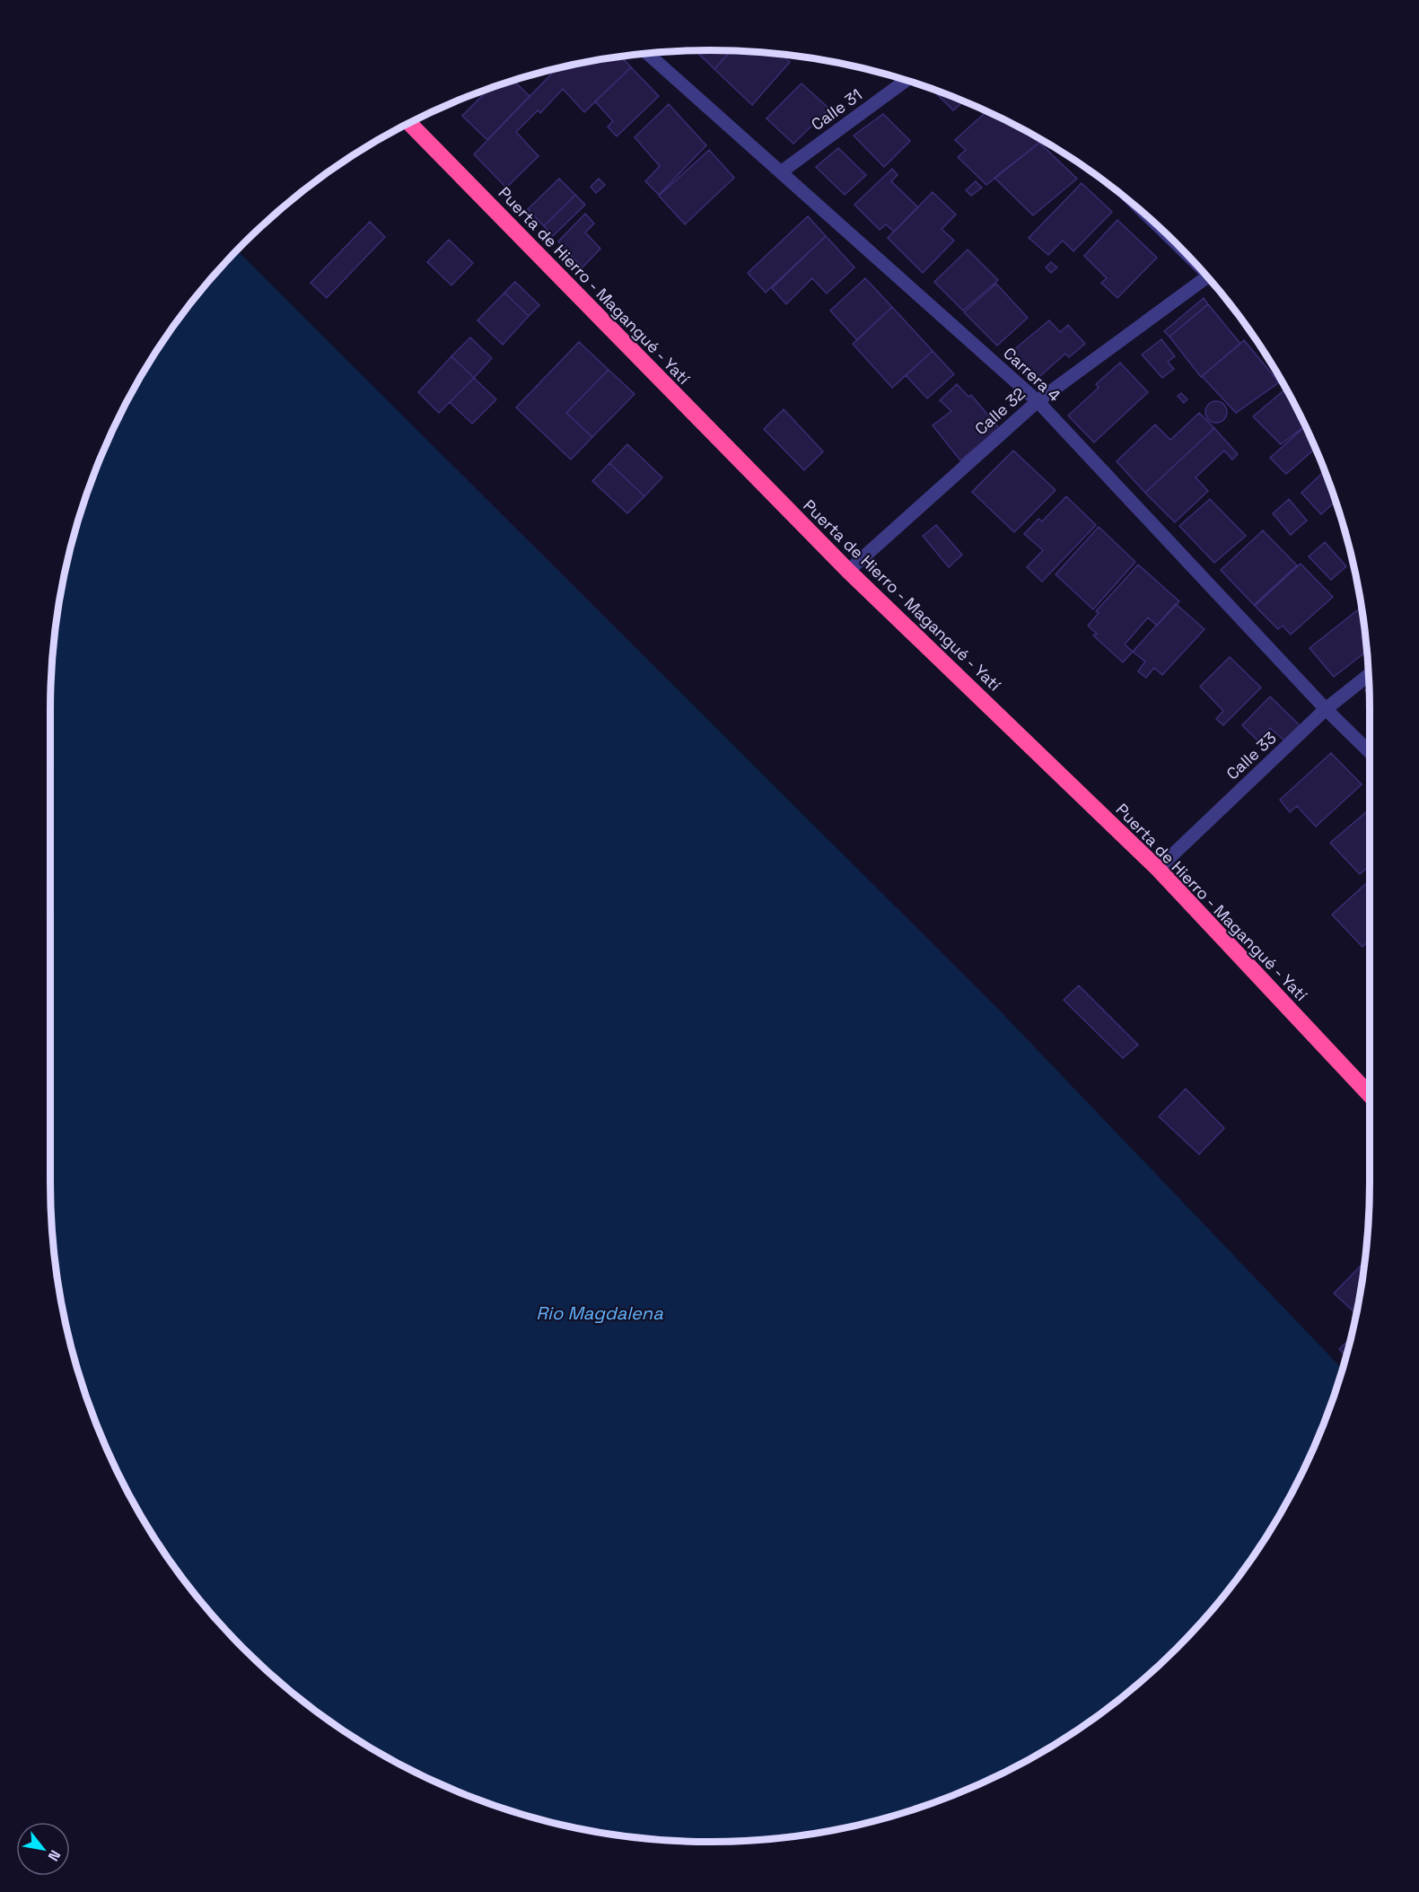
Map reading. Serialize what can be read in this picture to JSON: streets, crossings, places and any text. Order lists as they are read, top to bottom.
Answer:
{
  "streets": {
    "highway": ["Puerta de Hierro - Magangué - Yatí"],
    "street": [
      "Calle 31",
      "Carrera 4",
      "Calle 32",
      "Calle 33"
    ]
  },
  "crossings": [
    ["Calle 31", "Carrera 4"],
    ["Puerta de Hierro - Magangué - Yatí", "Calle 32"],
    ["Puerta de Hierro - Magangué - Yatí", "Calle 33"],
    ["Carrera 4", "Calle 32"],
    ["Carrera 4", "Calle 33"]
  ],
  "water": ["Rio Magdalena"],
  "north": "bottom right"
}
